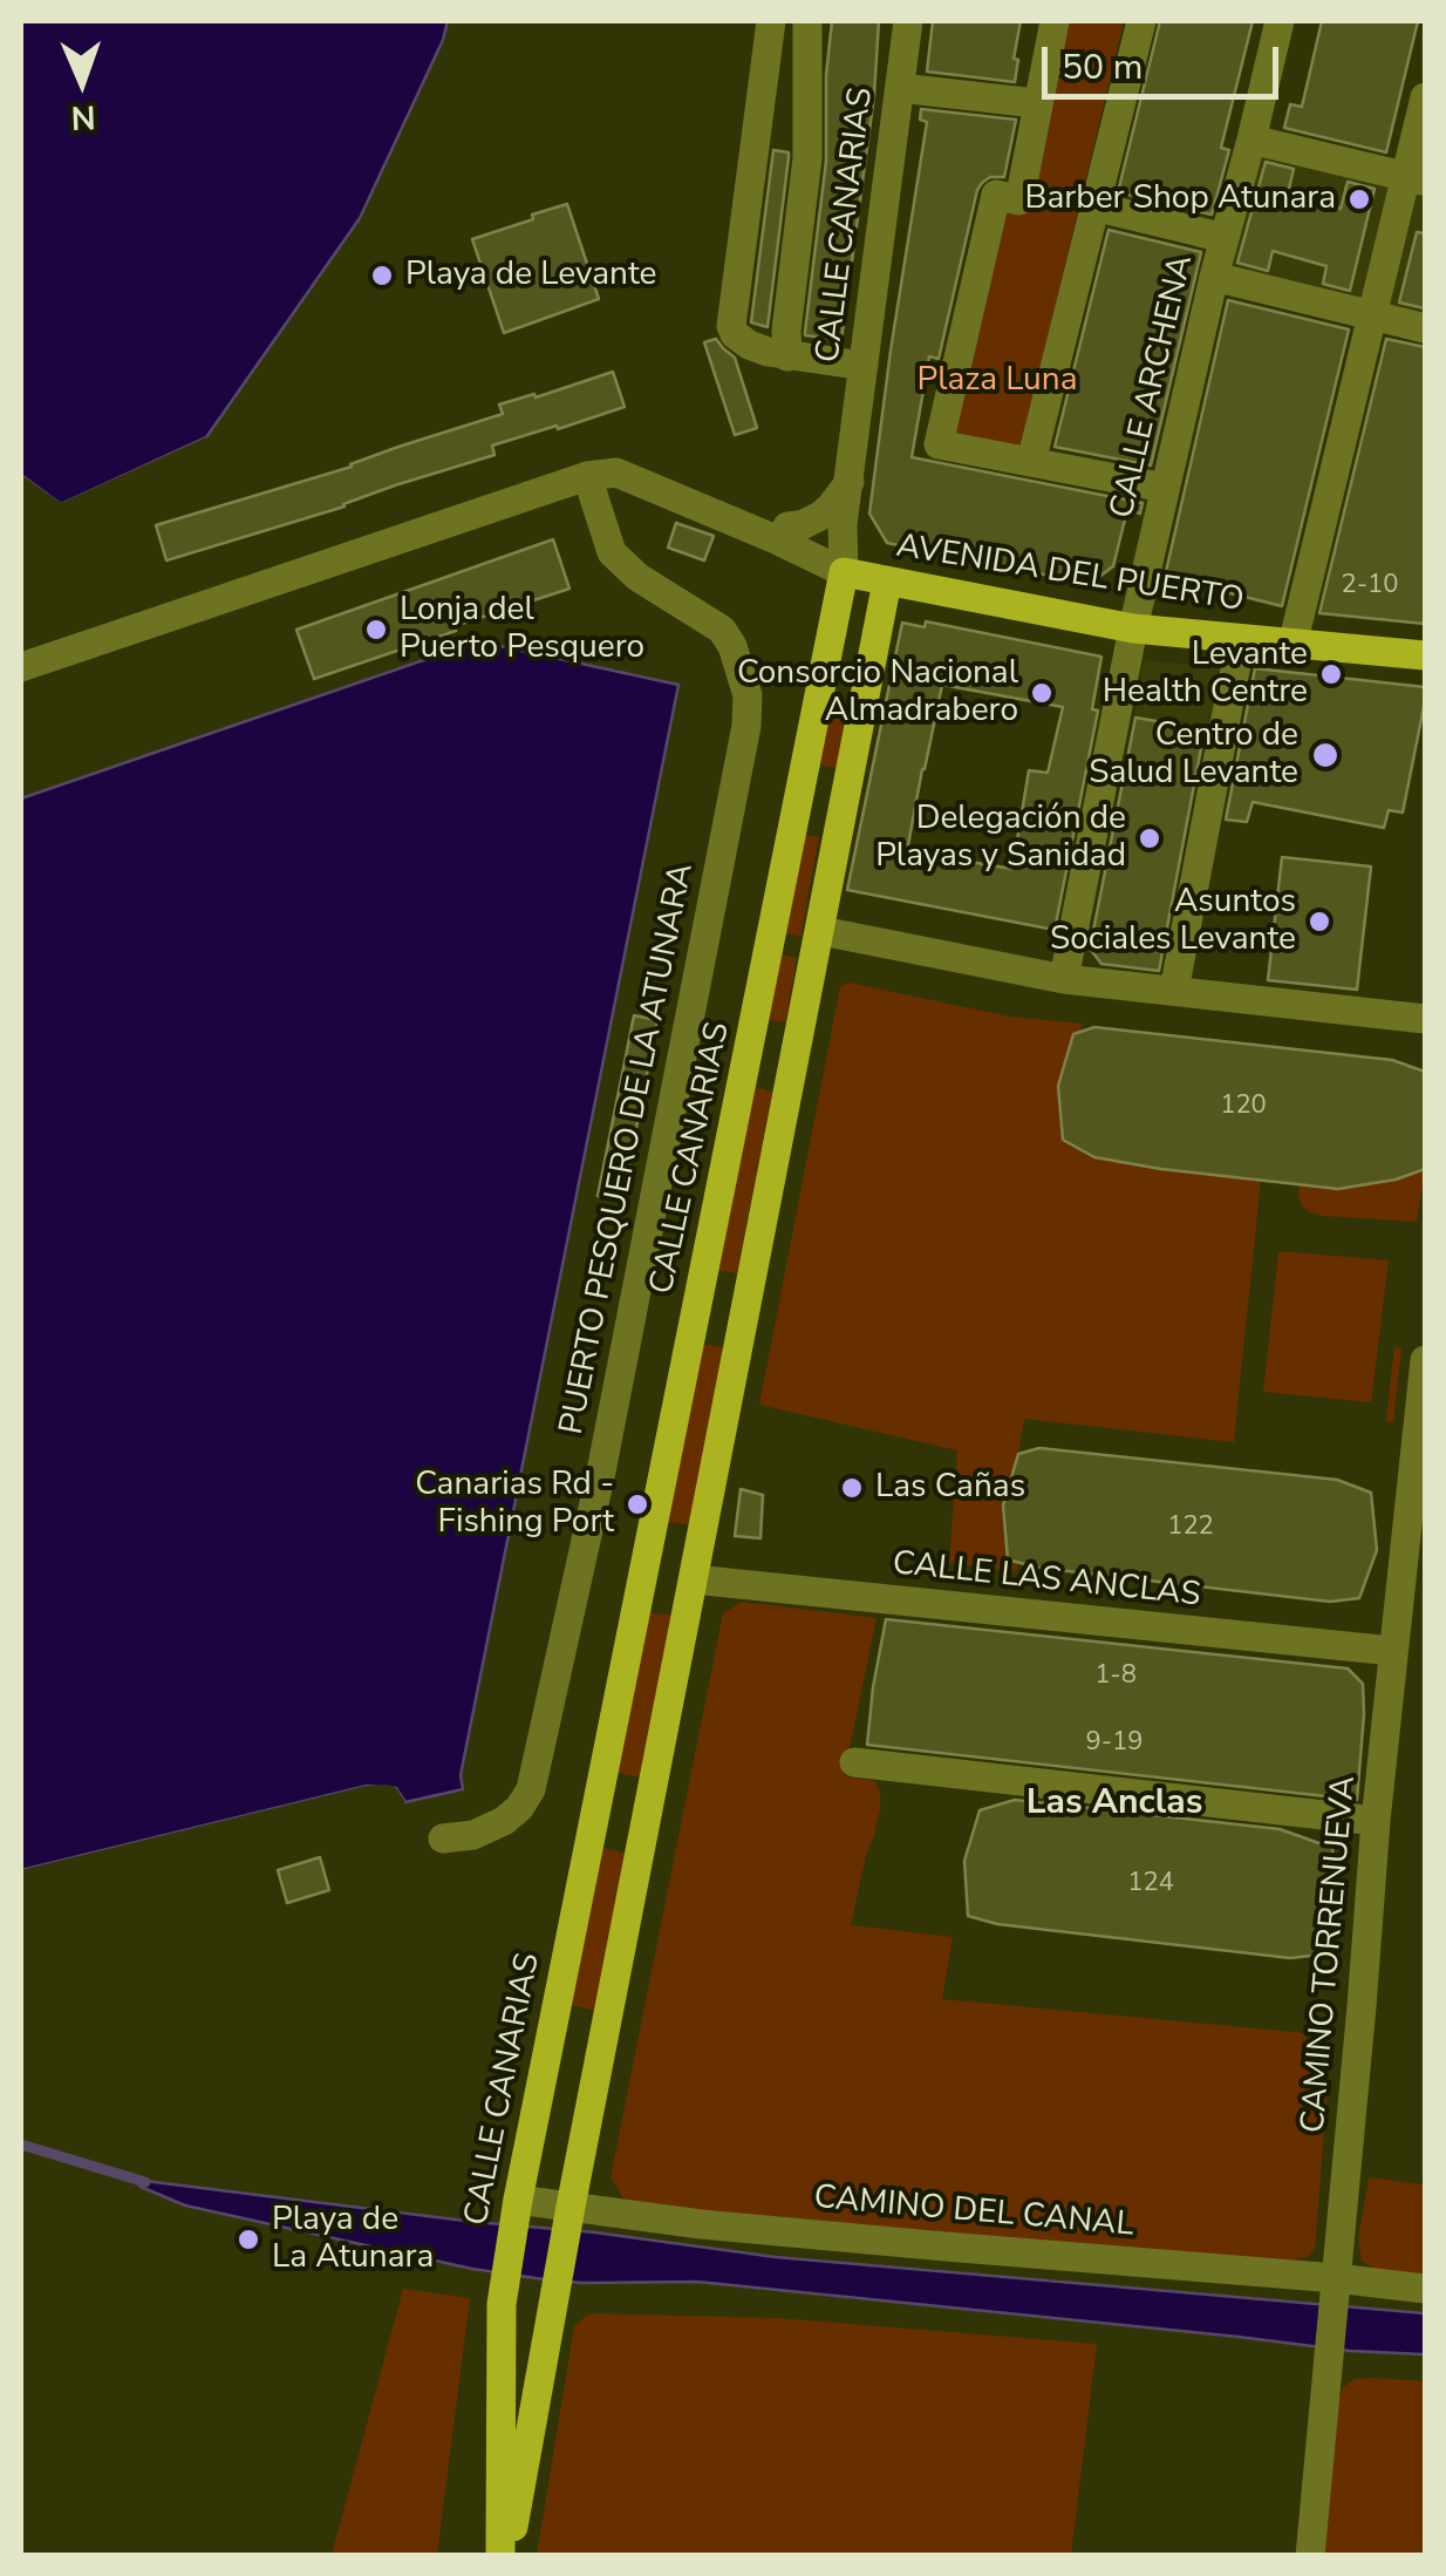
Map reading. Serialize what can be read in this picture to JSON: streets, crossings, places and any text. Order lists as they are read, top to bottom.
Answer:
{
  "streets": {
    "main road": ["CALLE CANARIAS", "AVENIDA DEL PUERTO"],
    "street": [
      "CALLE ARCHENA",
      "PUERTO PESQUERO DE LA ATUNARA",
      "CALLE LAS ANCLAS",
      "CAMINO TORRENUEVA",
      "CAMINO DEL CANAL"
    ]
  },
  "crossings": [
    ["CALLE CANARIAS", "AVENIDA DEL PUERTO"],
    ["CALLE CANARIAS", "CALLE LAS ANCLAS"],
    ["CALLE CANARIAS", "CAMINO DEL CANAL"],
    ["CALLE ARCHENA", "AVENIDA DEL PUERTO"],
    ["CALLE LAS ANCLAS", "CAMINO TORRENUEVA"],
    ["CAMINO TORRENUEVA", "CAMINO DEL CANAL"]
  ],
  "districts": ["Las Anclas"],
  "parks": ["Plaza Luna"],
  "places": [
    "Barber Shop Atunara",
    "Playa de Levante",
    "Lonja del Puerto Pesquero",
    "Levante Health Centre",
    "Consorcio Nacional Almadrabero",
    "Centro de Salud Levante",
    "Delegación de Playas y Sanidad",
    "Asuntos Sociales Levante",
    "Las Cañas",
    "Canarias Rd - Fishing Port",
    "Playa de La Atunara"
  ],
  "house_numbers": [
    "2-10",
    "120",
    "122",
    "1-8",
    "9-19",
    "124"
  ],
  "scale_bar": "50 m",
  "north": "bottom"
}
